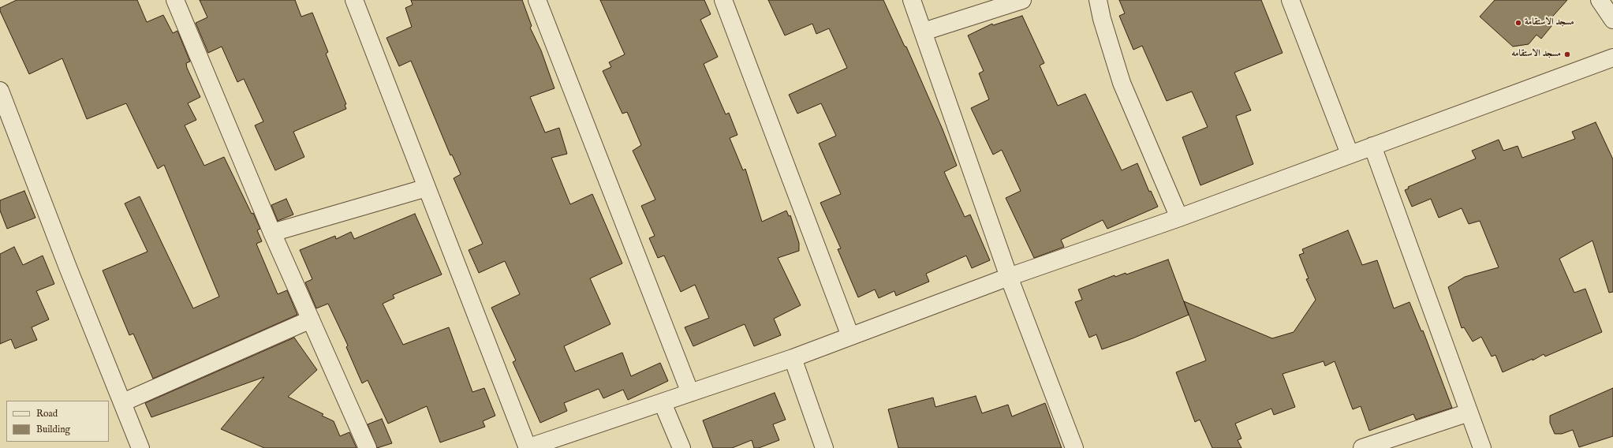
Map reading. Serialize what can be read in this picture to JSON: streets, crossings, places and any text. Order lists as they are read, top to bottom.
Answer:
{
  "places": ["مسجد الاستقامة", "مسجد الاستقامه"],
  "legend": ["Road", "Building"]
}
